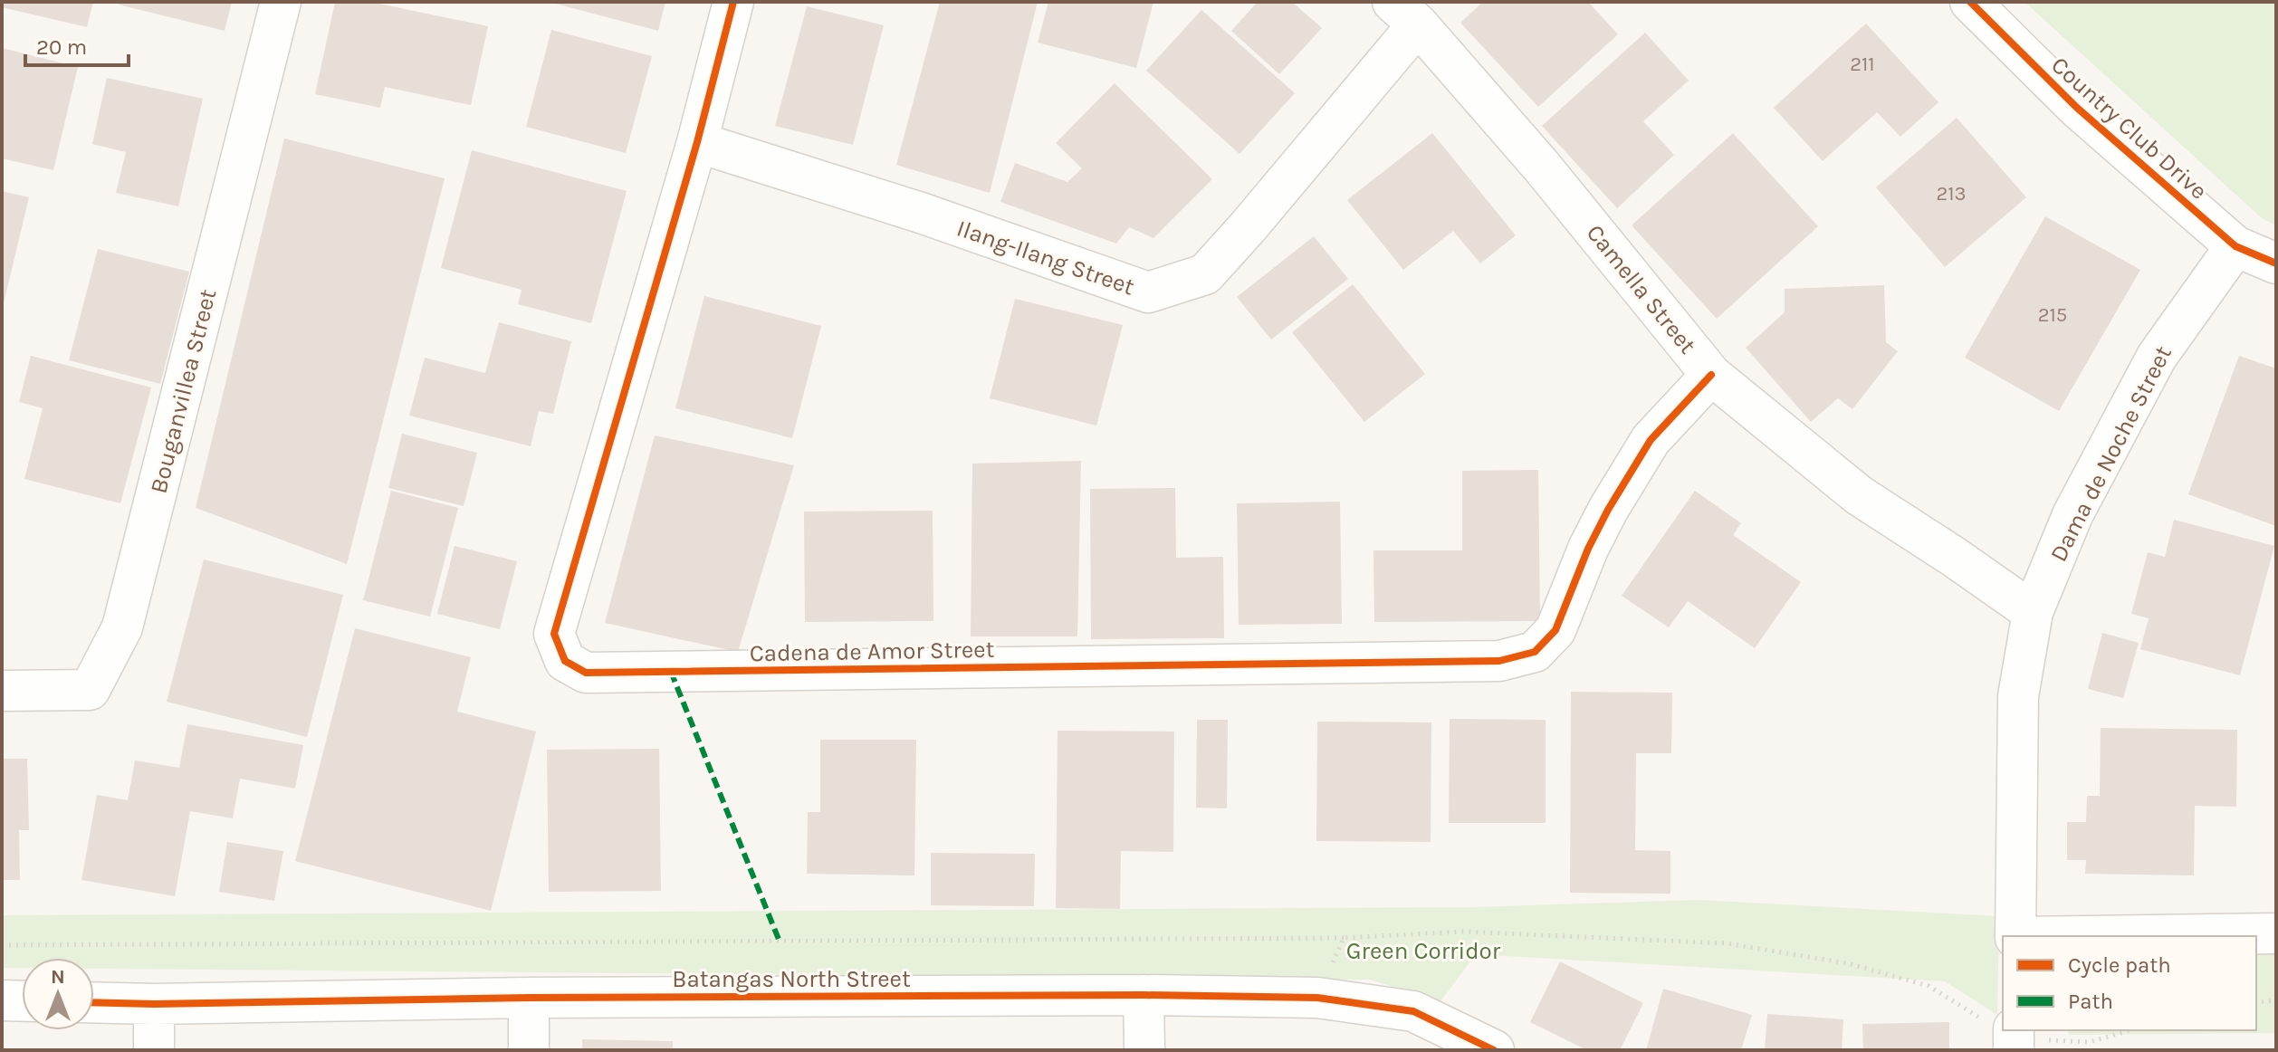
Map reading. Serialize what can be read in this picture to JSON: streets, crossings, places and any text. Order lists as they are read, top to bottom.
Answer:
{
  "streets": {
    "street": [
      "Country Club Drive",
      "Ilang-Ilang Street",
      "Camella Street",
      "Bouganvillea Street",
      "Dama de Noche Street",
      "Cadena de Amor Street",
      "Batangas North Street"
    ]
  },
  "crossings": [
    ["Country Club Drive", "Dama de Noche Street"],
    ["Ilang-Ilang Street", "Camella Street"],
    ["Ilang-Ilang Street", "Cadena de Amor Street"],
    ["Camella Street", "Dama de Noche Street"],
    ["Camella Street", "Cadena de Amor Street"]
  ],
  "parks": ["Green Corridor"],
  "house_numbers": ["211", "213", "215"],
  "legend": ["Cycle path", "Path"],
  "scale_bar": "20 m",
  "north": "top"
}
